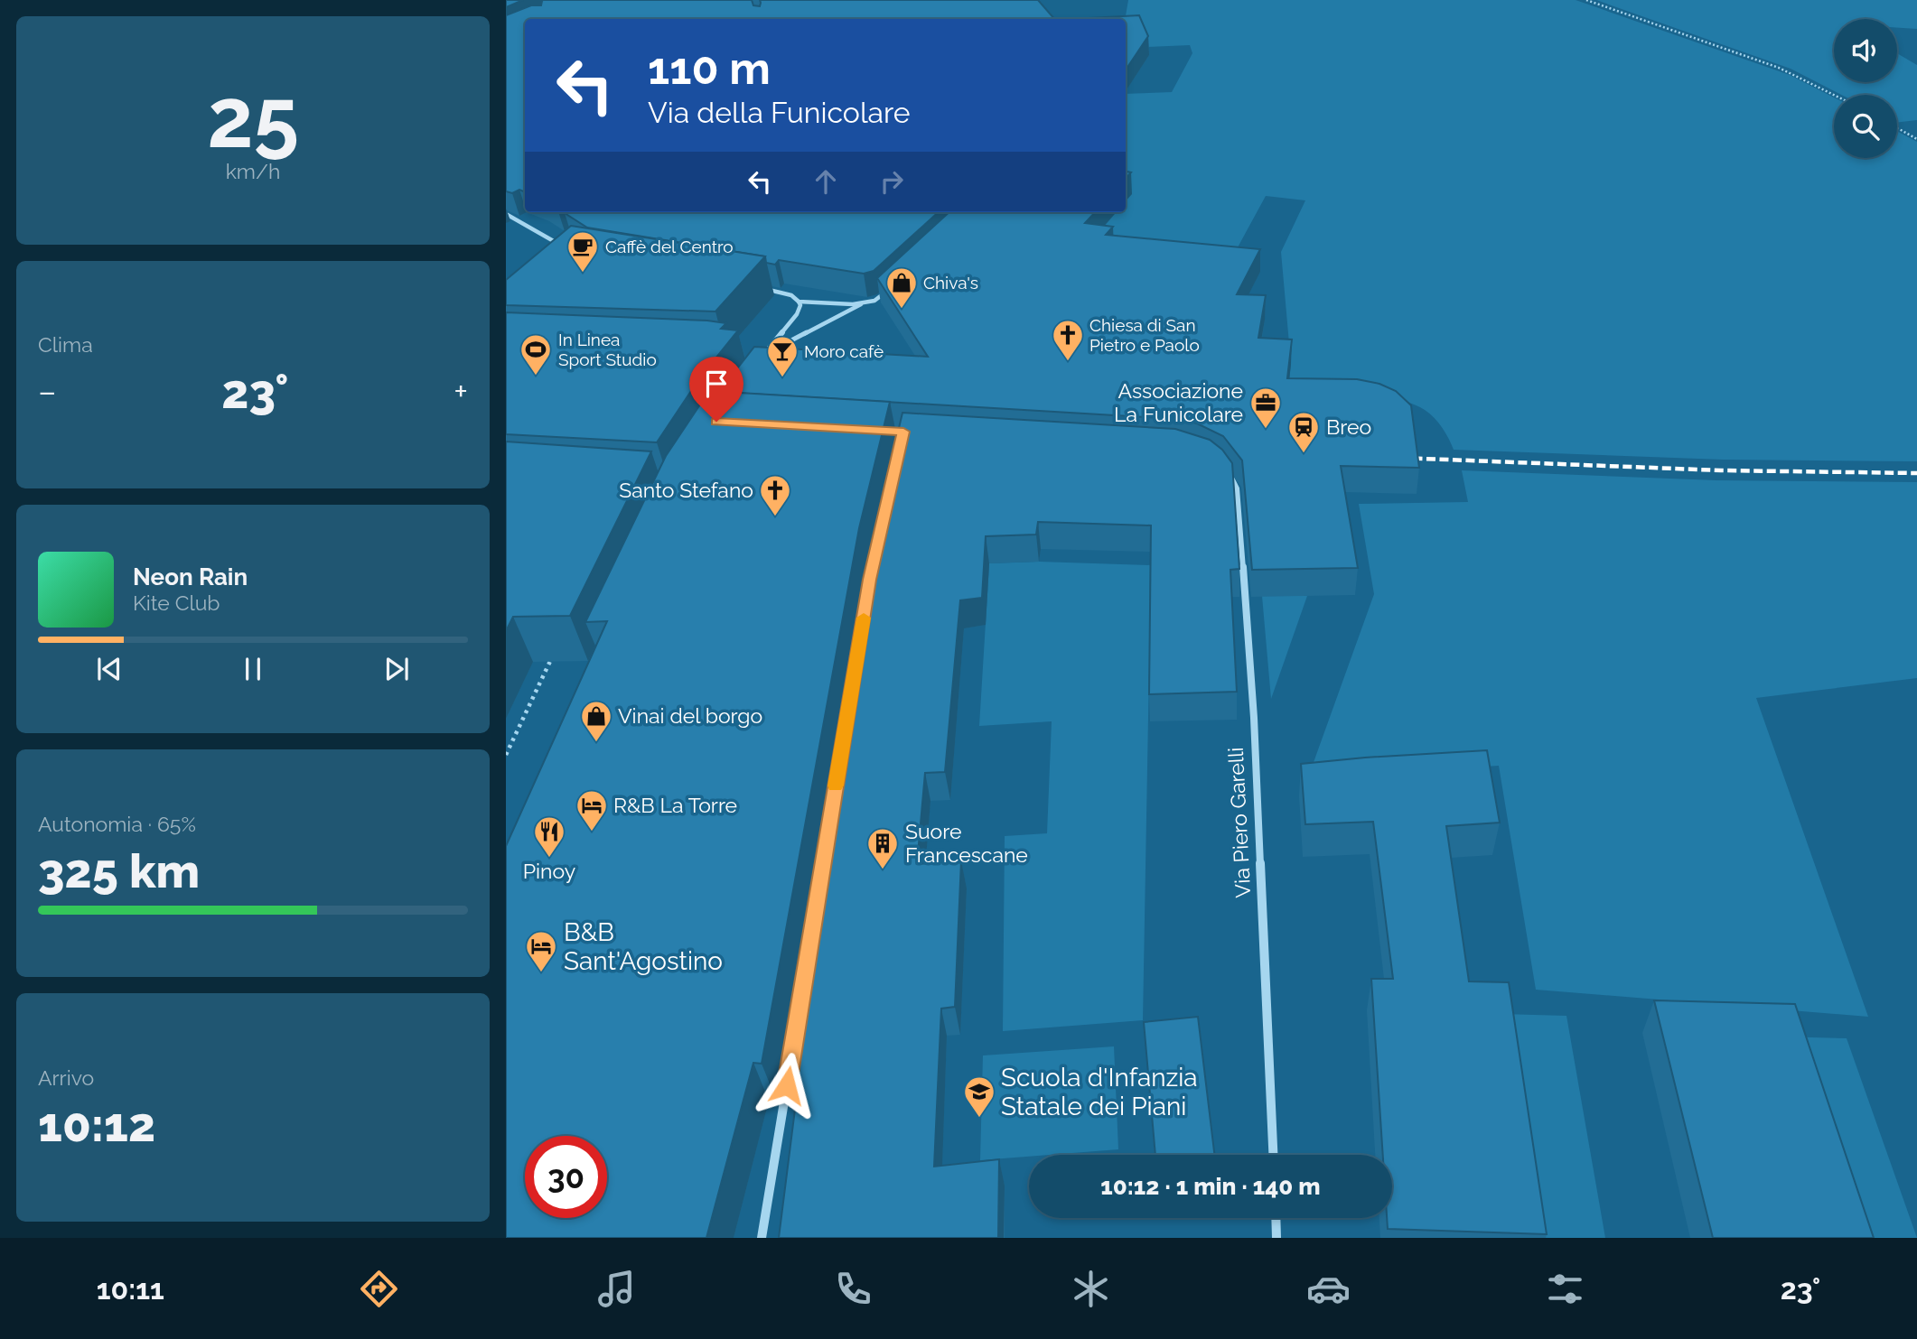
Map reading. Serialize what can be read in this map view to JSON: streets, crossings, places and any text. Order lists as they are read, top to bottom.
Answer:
{
  "streets": {
    "street": ["Via Piero Garelli"]
  },
  "places": {
    "cafe": ["Caffè del Centro"],
    "shop": ["Chiva's", "Vinai del borgo"],
    "church": ["Chiesa di San Pietro e Paolo", "Santo Stefano"],
    "sports": ["In Linea Sport Studio"],
    "bar": ["Moro cafè"],
    "office": ["Associazione La Funicolare"],
    "station": ["Breo"],
    "hotel": ["R&B La Torre", "B&B Sant'Agostino"],
    "restaurant": ["Pinoy"],
    "building": ["Suore Francescane"],
    "school or university": ["Scuola d'Infanzia Statale dei Piani"]
  },
  "page": {
    "tile": [
      ["25", "km/h"],
      "Clima",
      ["Autonomia · 65%", "325 km"],
      ["Arrivo", "10:12"]
    ],
    "turn": ["110 m", "Via della Funicolare"],
    "heat": ["−", "23°", "+"],
    "song": ["Neon Rain", "Kite Club"],
    "limit": "30",
    "trip": "10:12 · 1 min · 140 m",
    "tabs": ["10:11", "23°"]
  }
}
